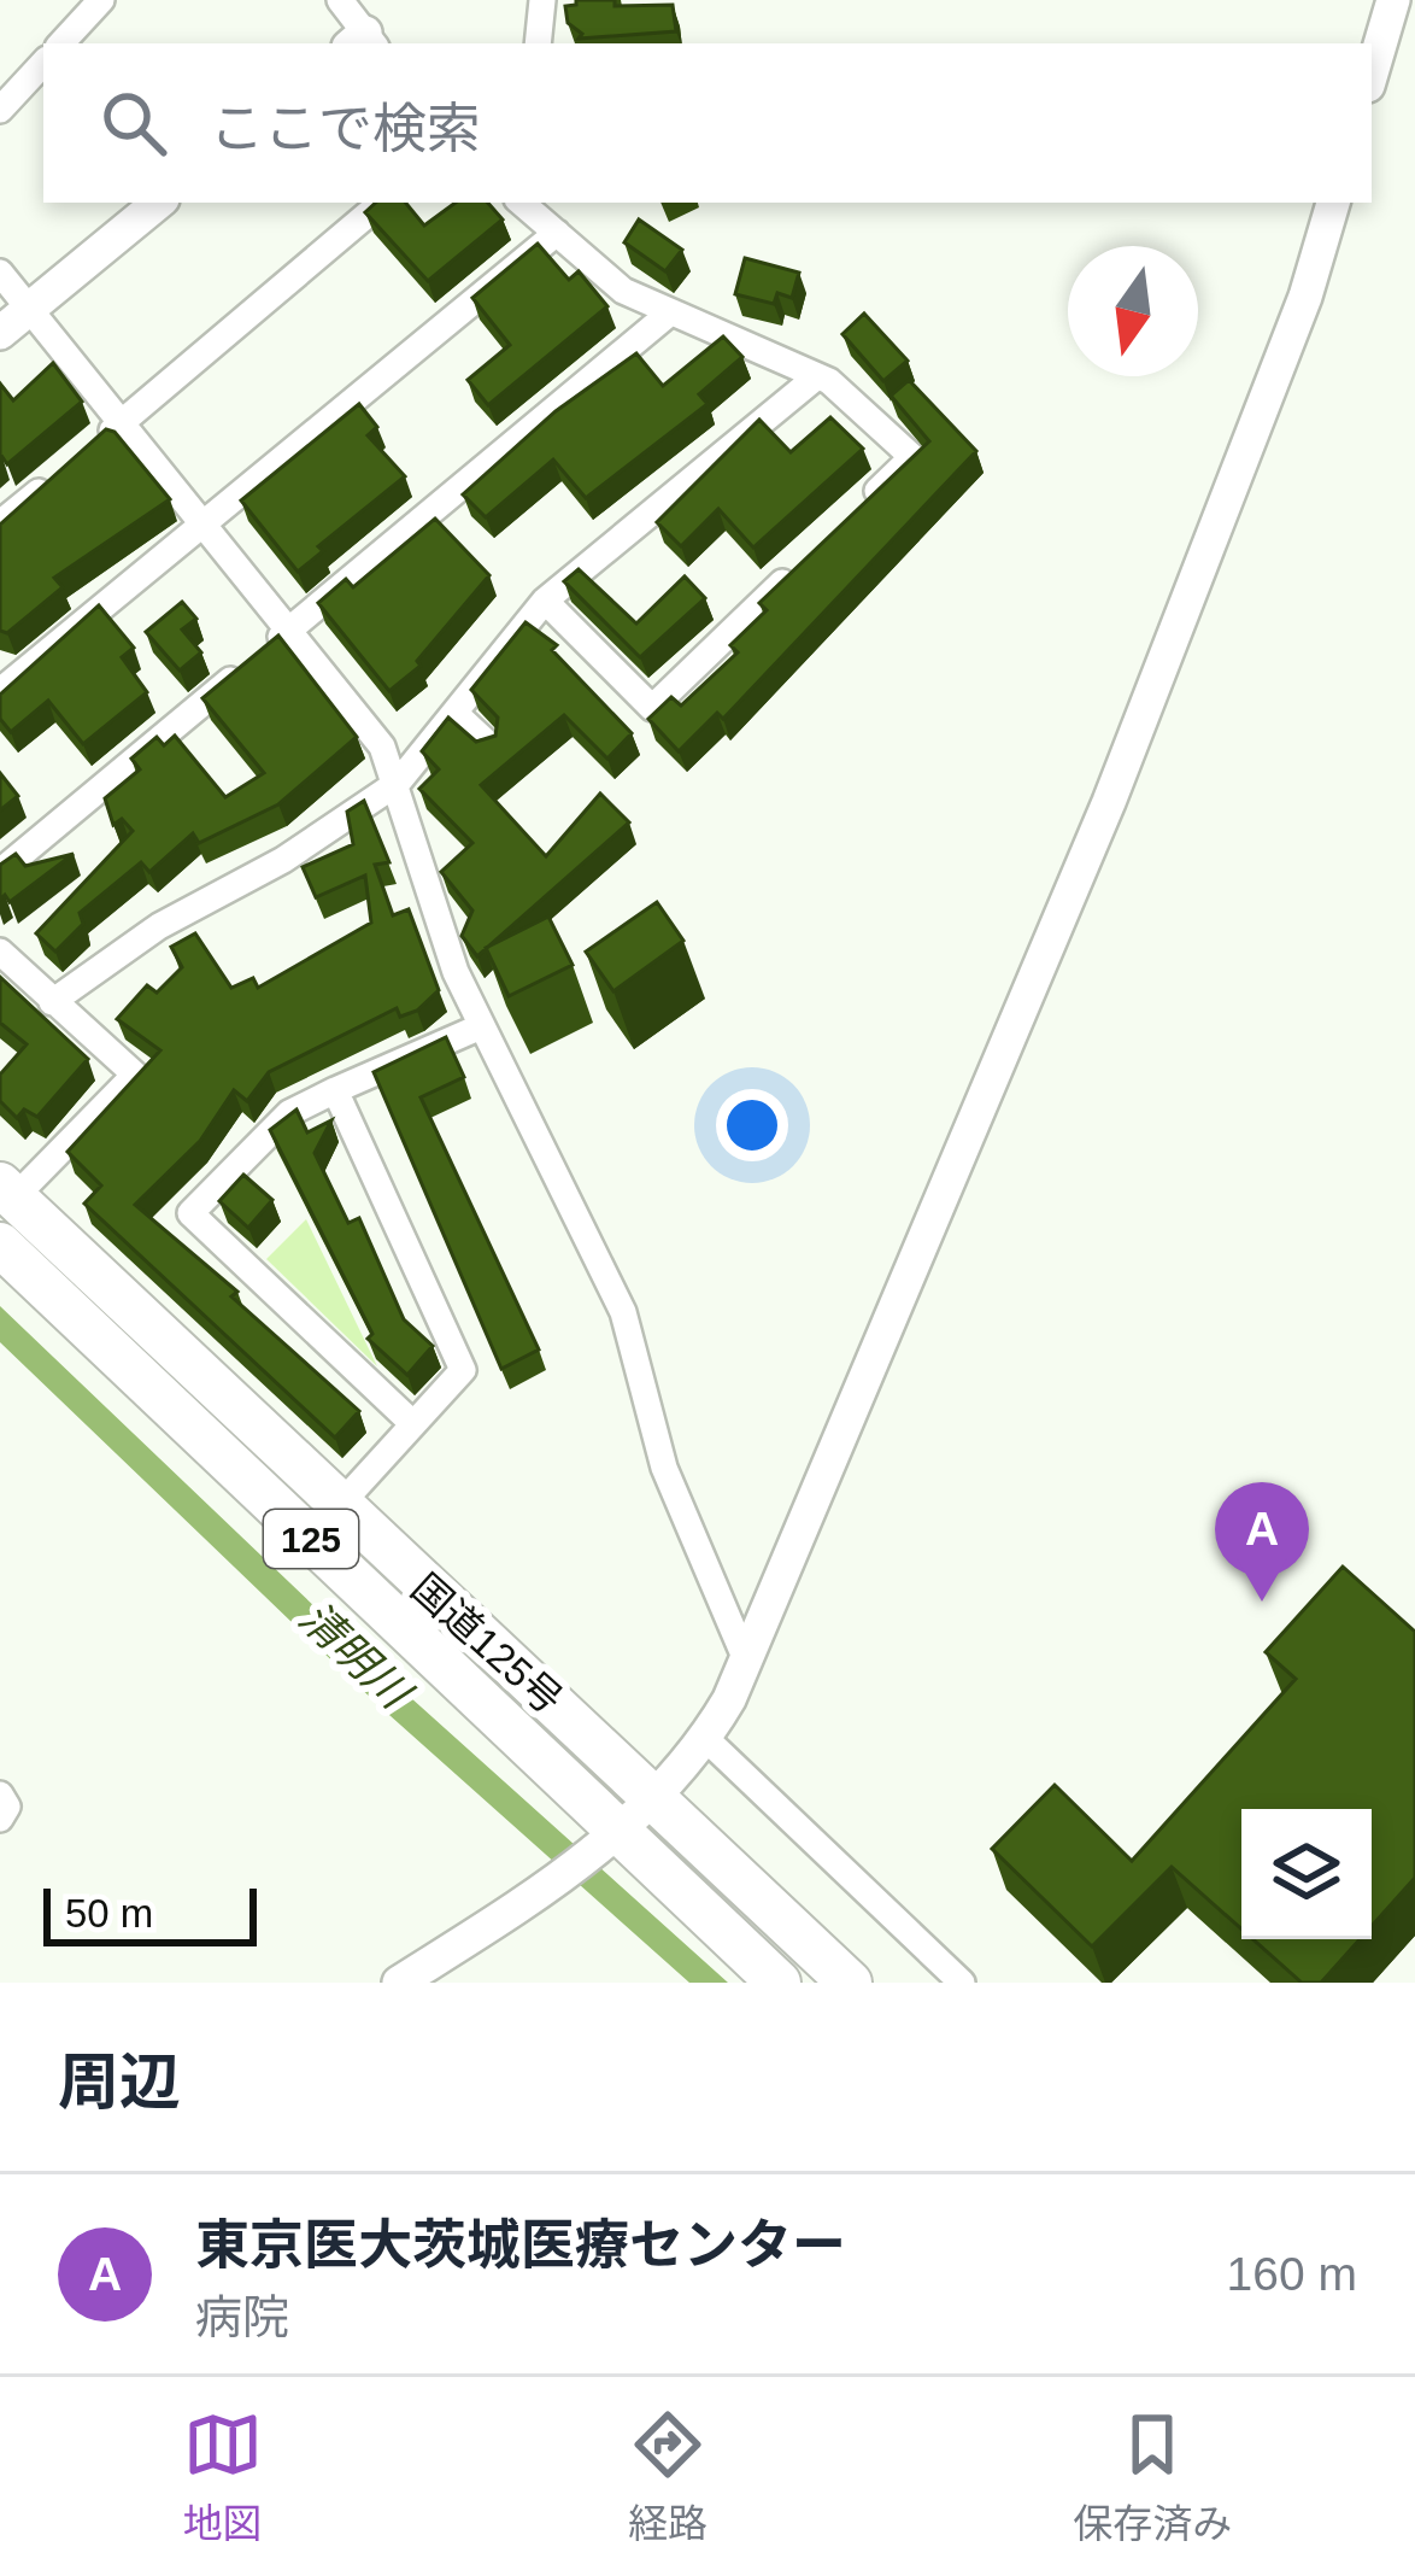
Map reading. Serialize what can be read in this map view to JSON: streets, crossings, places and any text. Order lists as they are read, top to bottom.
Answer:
{
  "streets": {
    "highway": ["125", "国道125号"]
  },
  "water": ["清明川"],
  "scale_bar": "50 m",
  "north": "bottom",
  "page": {
    "search": "ここで検索",
    "pins": "A",
    "scale": "50 m",
    "heading": "周辺",
    "list": [
      {
        "mark": "A",
        "name": "東京医大茨城医療センター",
        "note": "病院",
        "value": "160 m"
      }
    ],
    "nav": ["地図", "経路", "保存済み"]
  }
}
